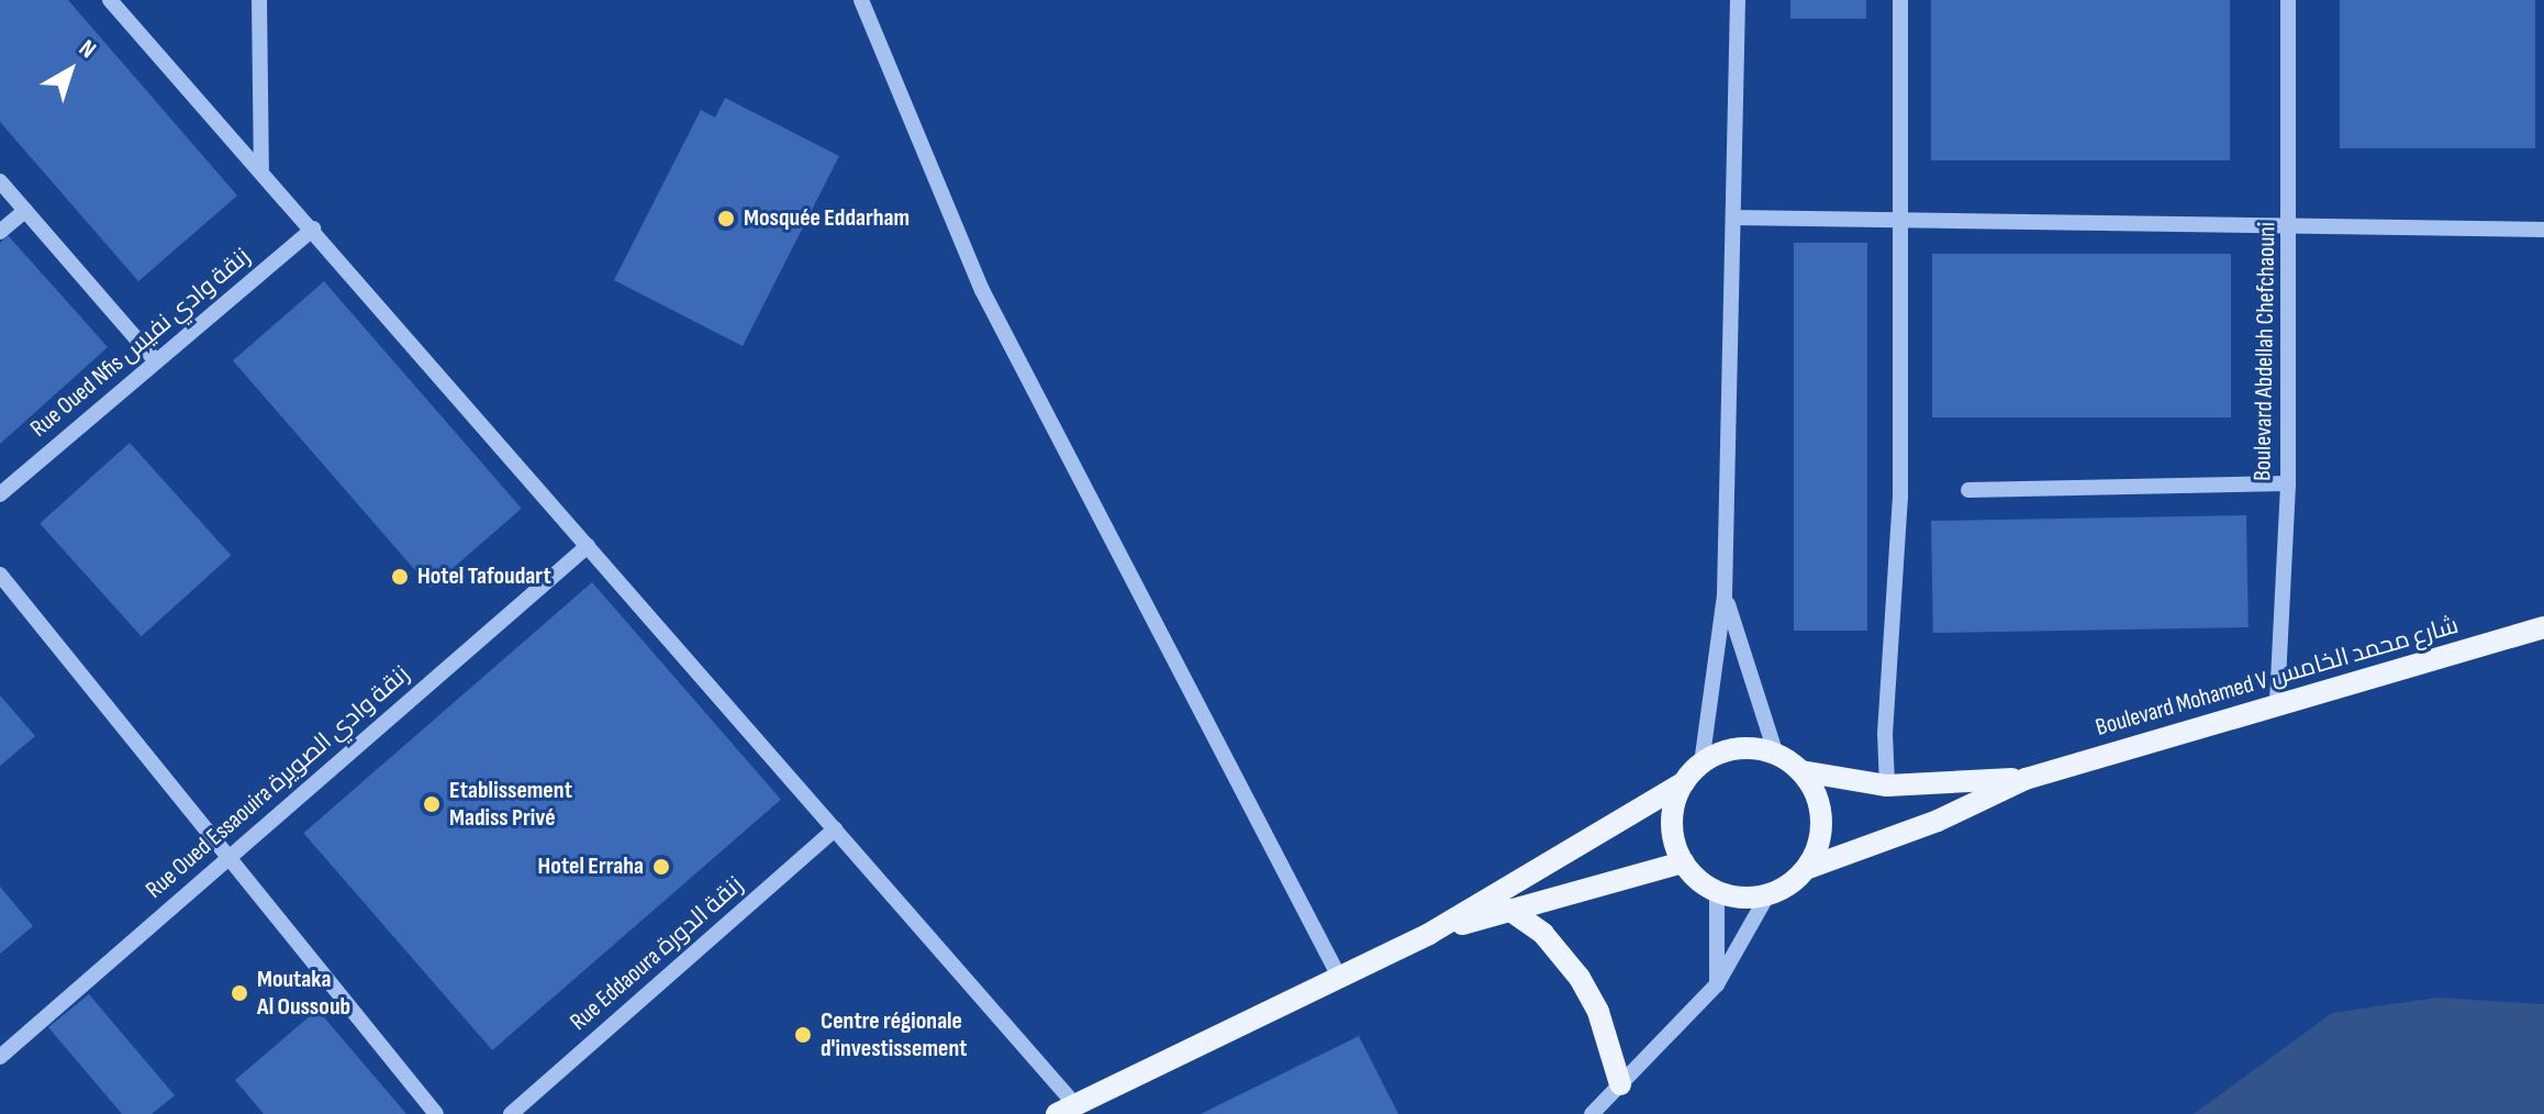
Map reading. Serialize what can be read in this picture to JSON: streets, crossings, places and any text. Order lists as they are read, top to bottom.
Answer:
{
  "streets": {
    "main road": ["Boulevard Mohamed V شارع محمد الخامس"],
    "street": [
      "Rue Oued Nfis زنقة وادي نفيس",
      "Boulevard Abdellah Chefchaouni",
      "Rue Oued Essaouira زنقة وادي الصويرة",
      "Rue Eddaoura زنقة الدورة"
    ]
  },
  "crossings": [
    ["Boulevard Abdellah Chefchaouni", "Boulevard Mohamed V شارع محمد الخامس"]
  ],
  "places": [
    "Mosquée Eddarham",
    "Hotel Tafoudart",
    "Etablissement Madiss Privé",
    "Hotel Erraha",
    "Moutaka Al Oussoub",
    "Centre régionale d'investissement"
  ],
  "north": "top right"
}
